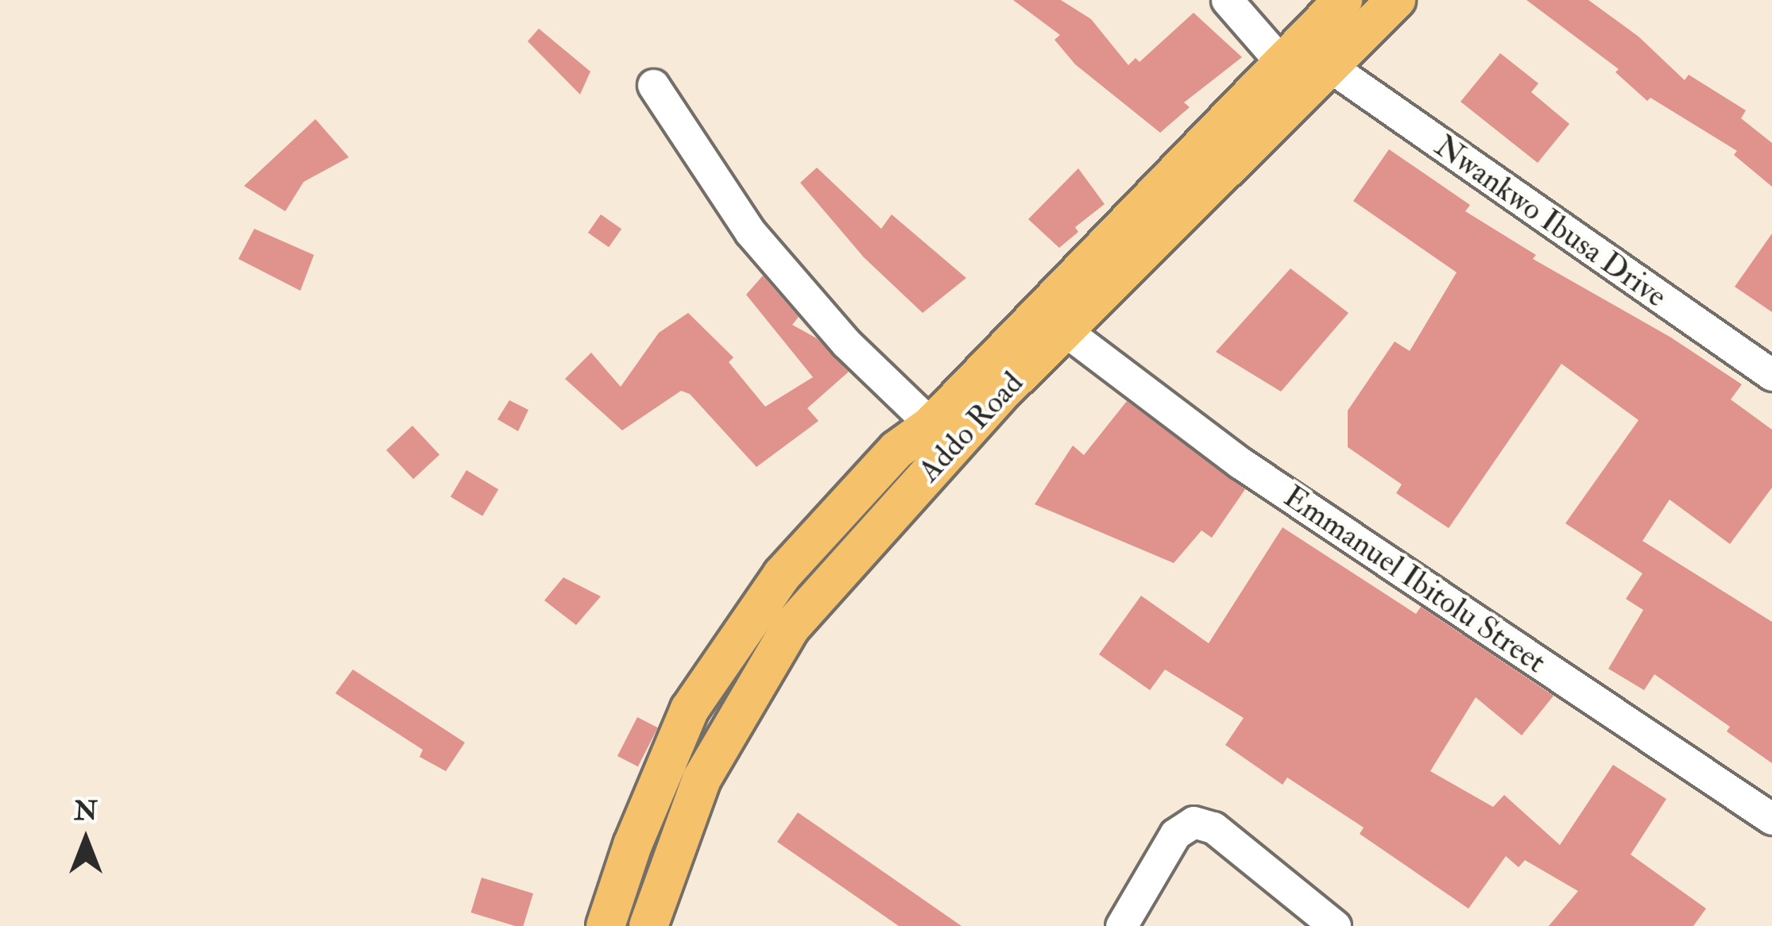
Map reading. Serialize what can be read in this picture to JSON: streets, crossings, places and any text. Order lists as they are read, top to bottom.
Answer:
{
  "streets": {
    "main road": ["Addo Road"],
    "street": ["Nwankwo Ibusa Drive", "Emmanuel Ibitolu Street"]
  },
  "crossings": [
    ["Nwankwo Ibusa Drive", "Addo Road"],
    ["Addo Road", "Emmanuel Ibitolu Street"]
  ],
  "north": "top"
}
